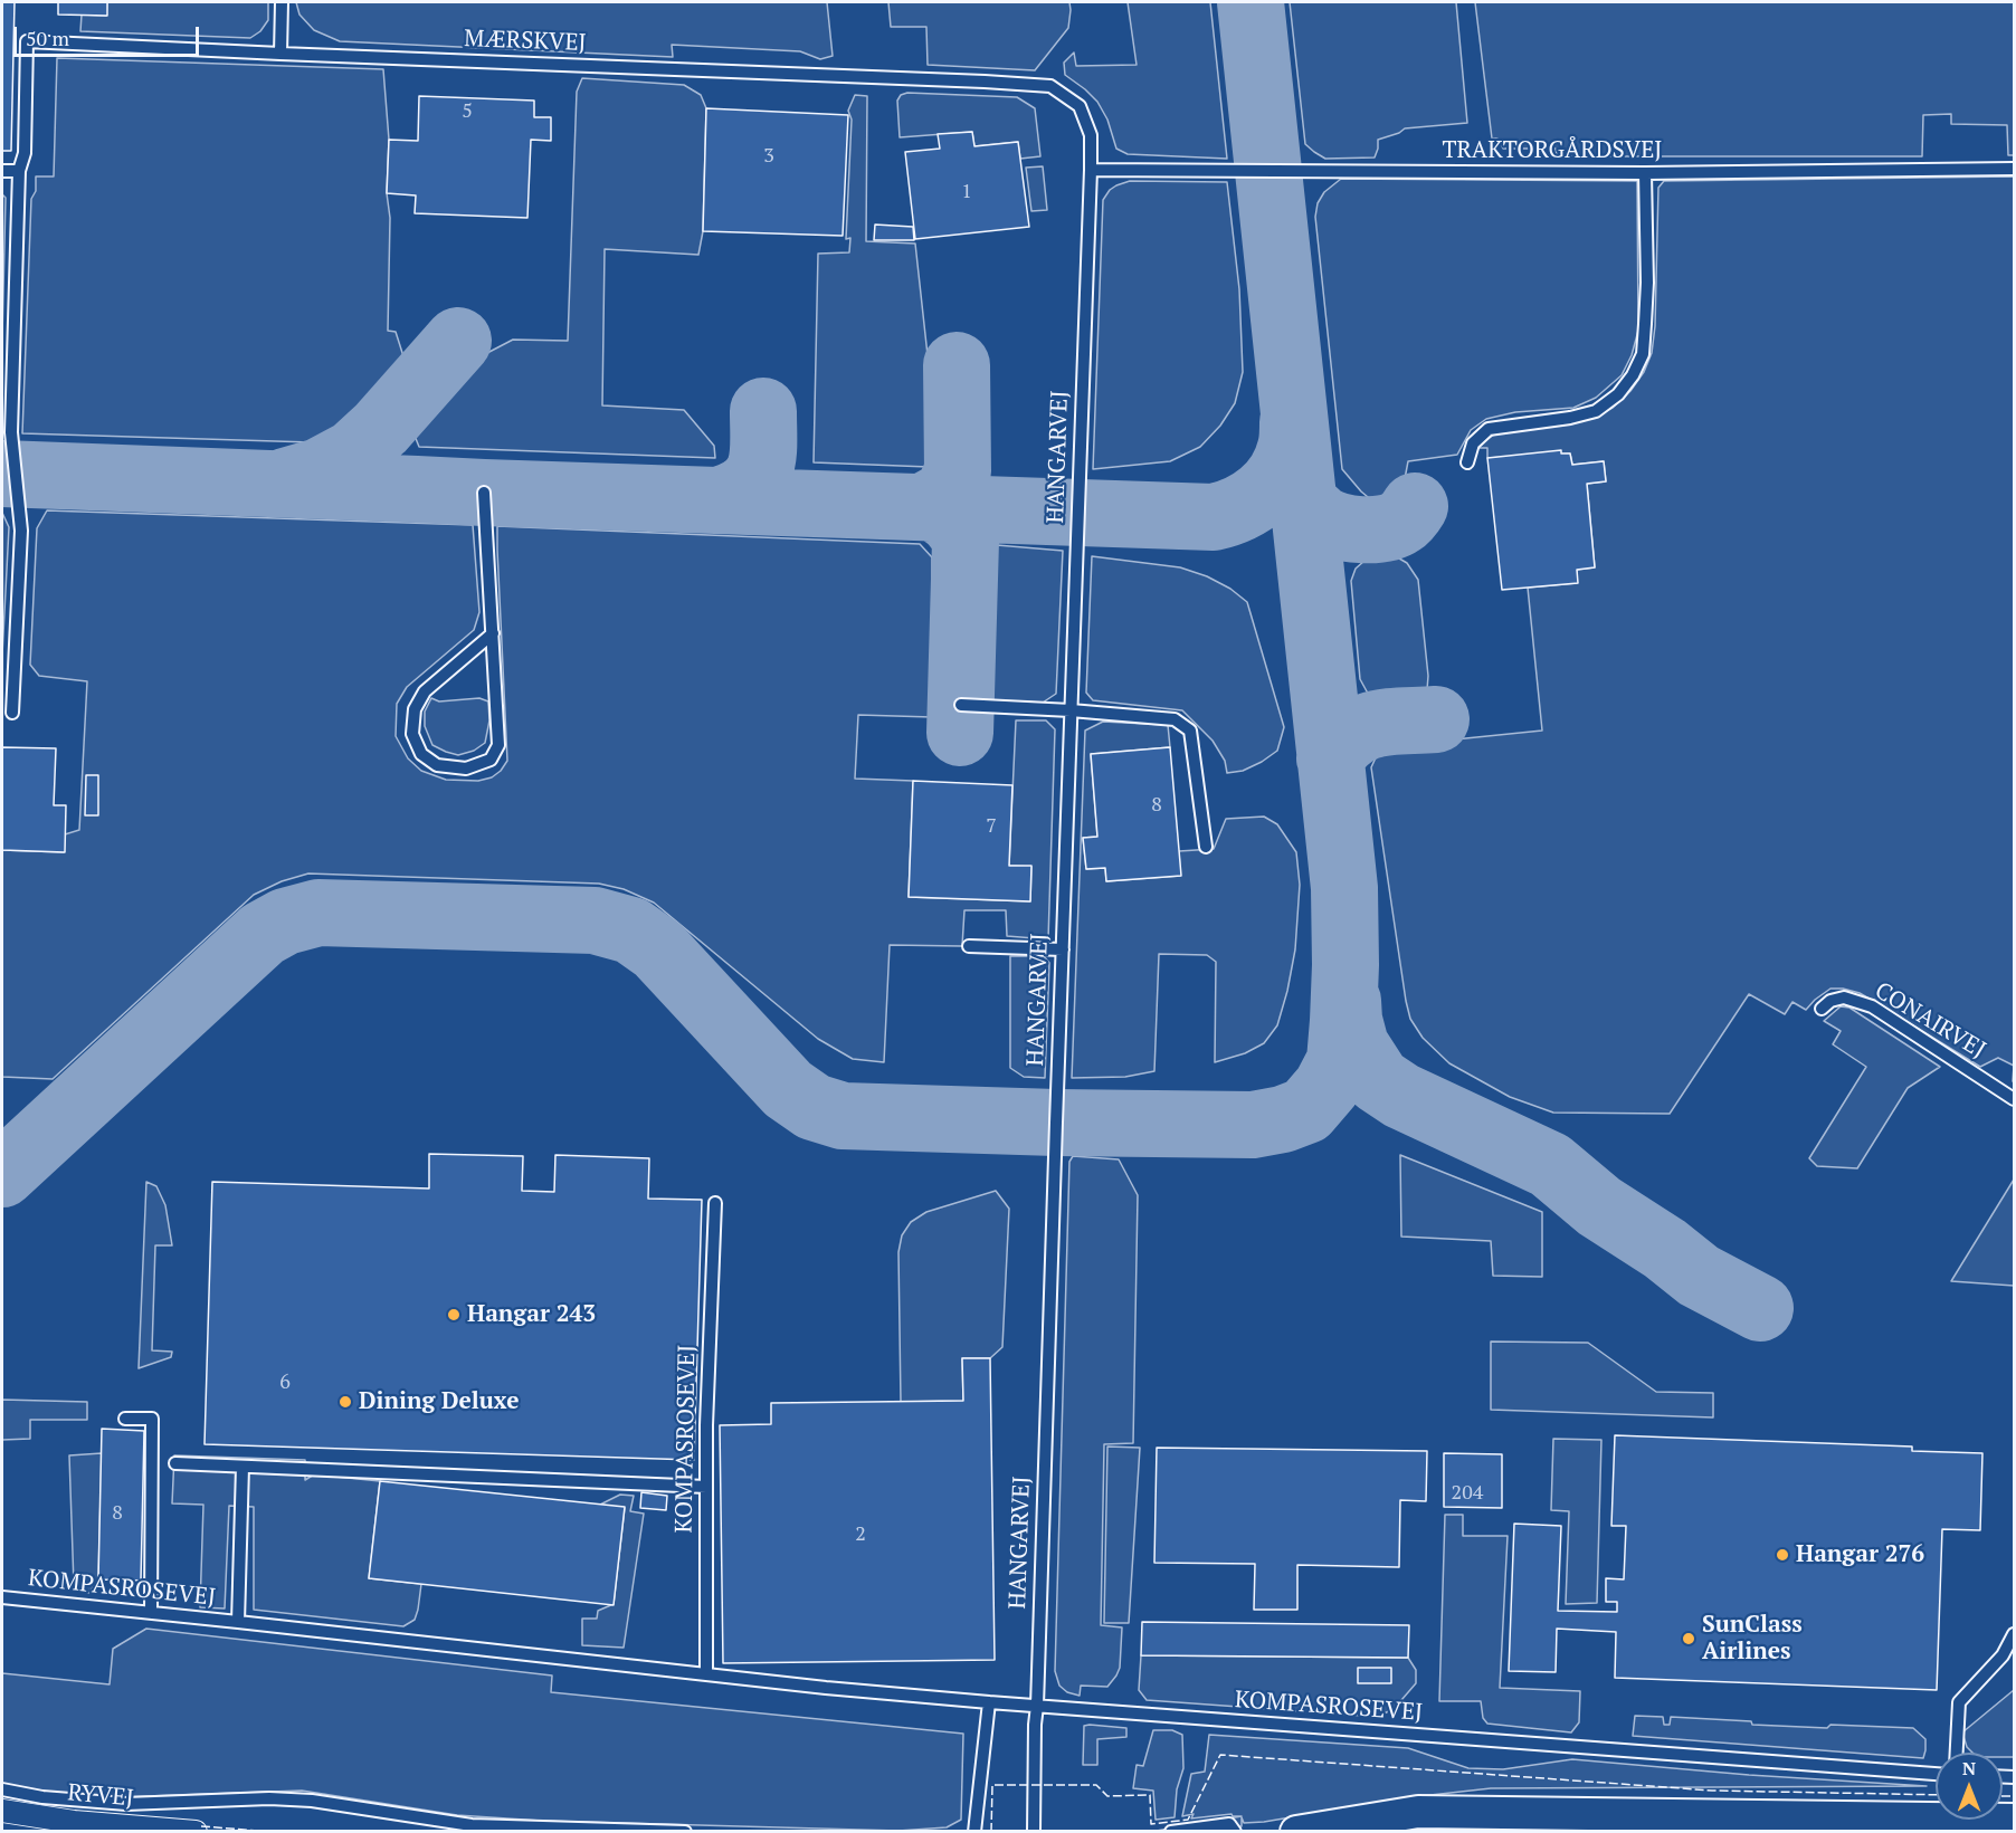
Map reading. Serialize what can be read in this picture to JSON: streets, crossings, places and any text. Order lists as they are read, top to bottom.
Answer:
{
  "streets": {
    "street": ["RYVEJ"],
    "lane": [
      "MÆRSKVEJ",
      "TRAKTORGÅRDSVEJ",
      "HANGARVEJ",
      "CONAIRVEJ",
      "KOMPASROSEVEJ"
    ]
  },
  "crossings": [
    ["MÆRSKVEJ", "TRAKTORGÅRDSVEJ"],
    ["MÆRSKVEJ", "HANGARVEJ"],
    ["TRAKTORGÅRDSVEJ", "HANGARVEJ"],
    ["HANGARVEJ", "KOMPASROSEVEJ"]
  ],
  "places": [
    "Hangar 243",
    "Dining Deluxe",
    "Hangar 276",
    "SunClass Airlines"
  ],
  "house_numbers": [
    "5",
    "3",
    "1",
    "8",
    "7",
    "6",
    "204",
    "8",
    "2"
  ],
  "scale_bar": "50 m",
  "north": "top"
}
